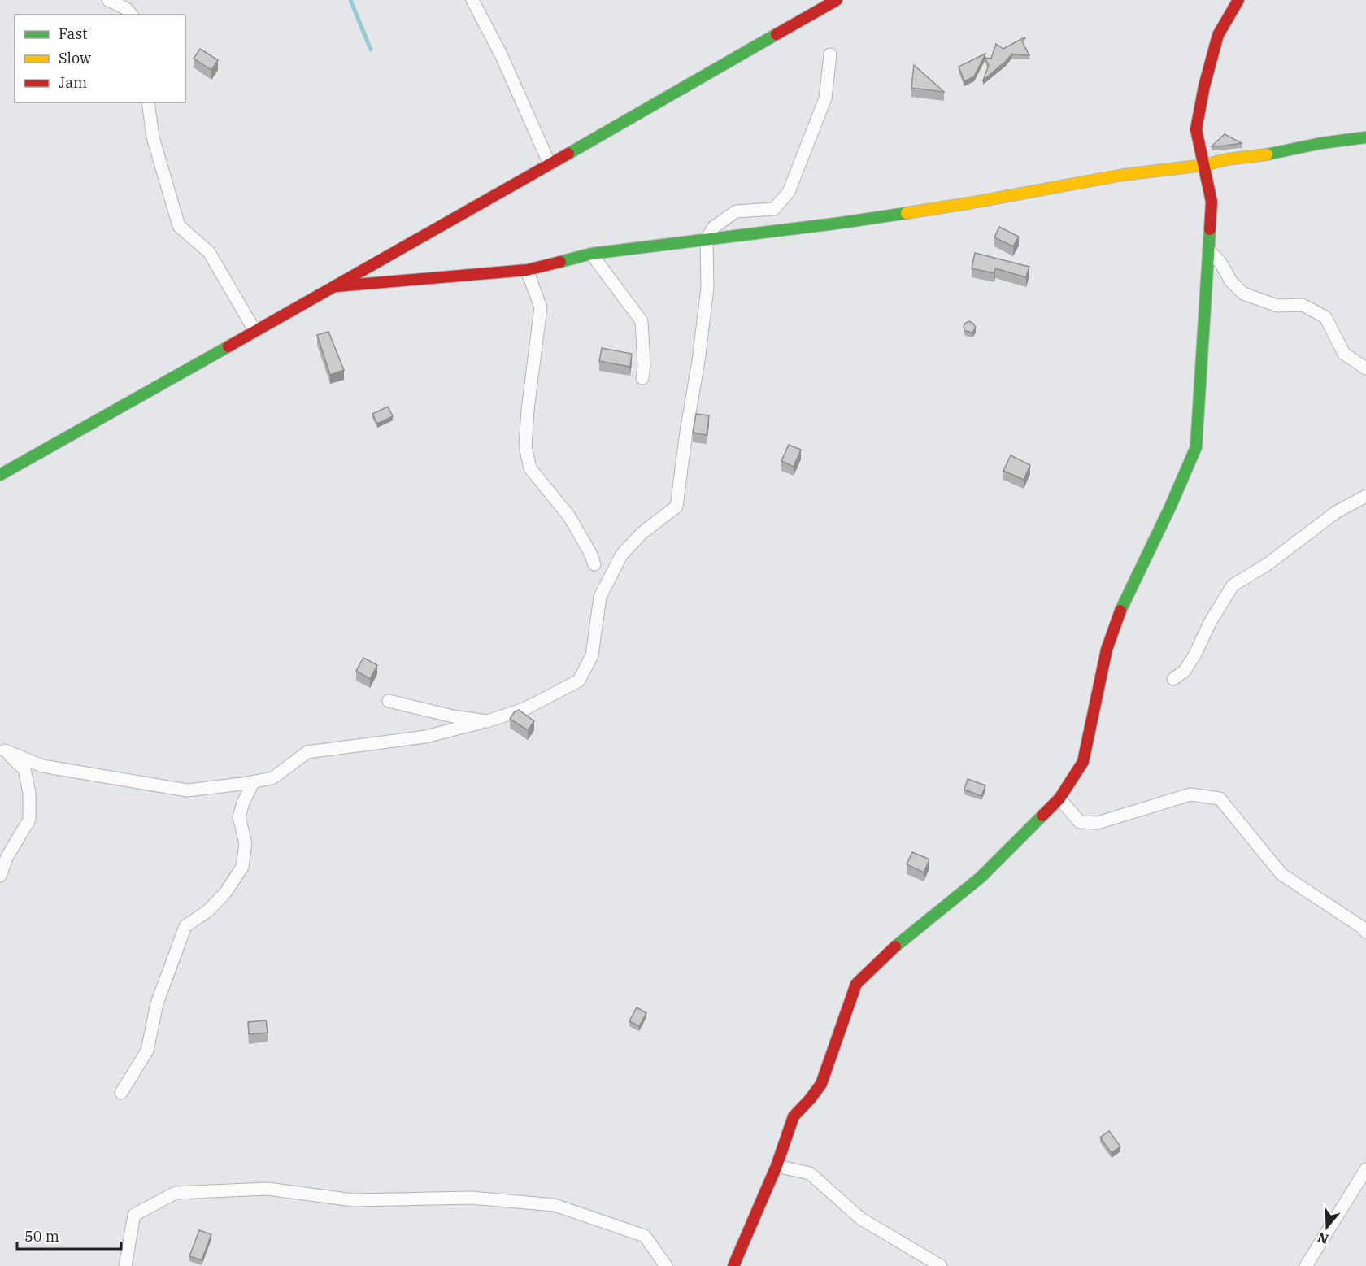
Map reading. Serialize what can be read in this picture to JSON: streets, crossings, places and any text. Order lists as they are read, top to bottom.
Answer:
{
  "legend": ["Fast", "Slow", "Jam"],
  "scale_bar": "50 m",
  "north": "bottom"
}
